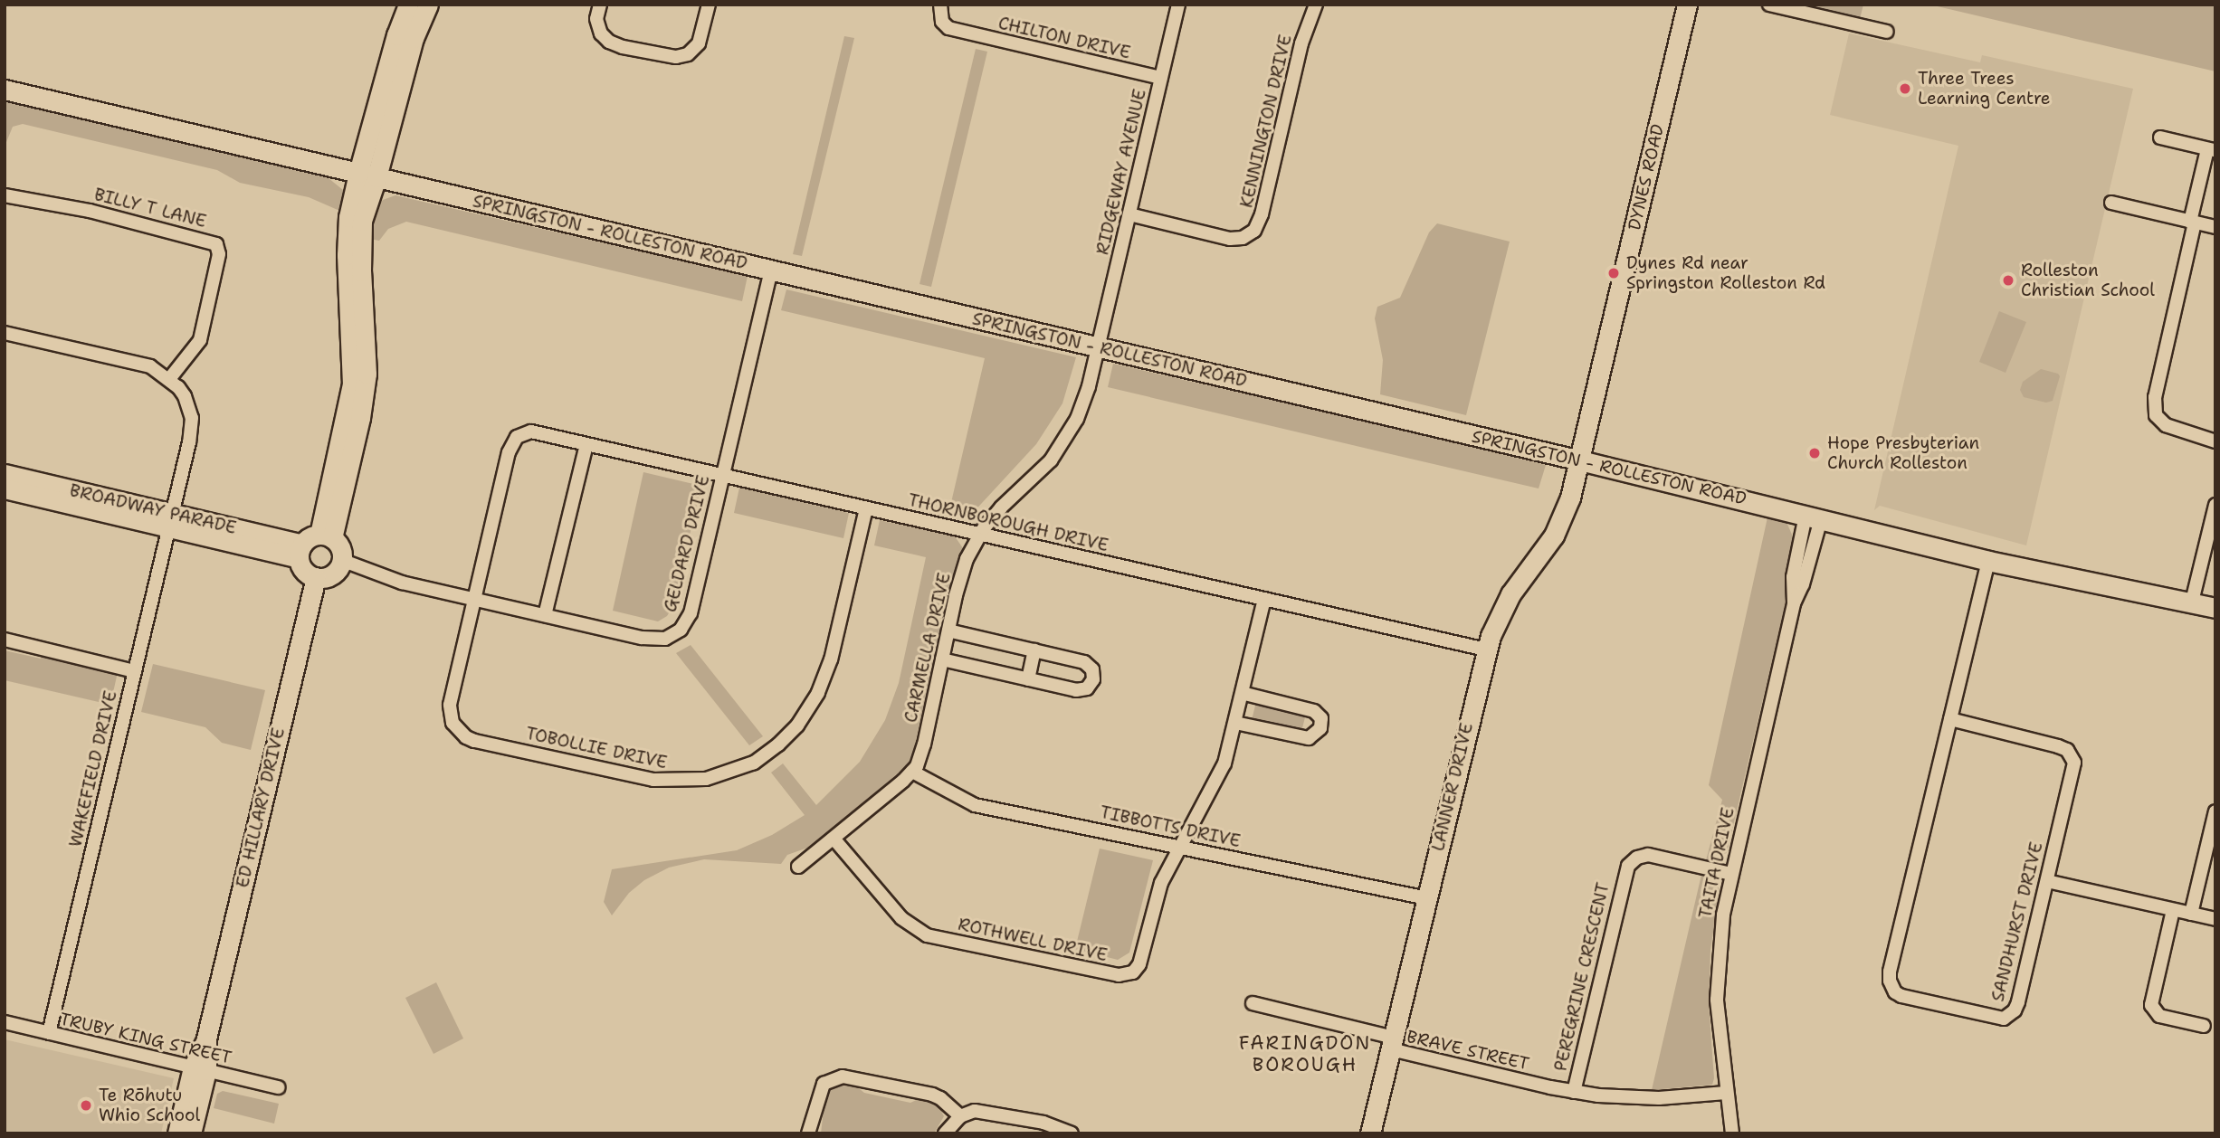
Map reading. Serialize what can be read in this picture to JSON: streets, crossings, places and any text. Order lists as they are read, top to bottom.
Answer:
{
  "streets": {
    "street": [
      "CHILTON DRIVE",
      "KENNINGTON DRIVE",
      "RIDGEWAY AVENUE",
      "DYNES ROAD",
      "BILLY T LANE",
      "SPRINGSTON - ROLLESTON ROAD",
      "BROADWAY PARADE",
      "THORNBOROUGH DRIVE",
      "GELDARD DRIVE",
      "CARMELLA DRIVE",
      "TOBOLLIE DRIVE",
      "WAKEFIELD DRIVE",
      "LANNER DRIVE",
      "ED HILLARY DRIVE",
      "TIBBOTTS DRIVE",
      "TAITA DRIVE",
      "SANDHURST DRIVE",
      "ROTHWELL DRIVE",
      "PEREGRINE CRESCENT",
      "TRUBY KING STREET",
      "BRAVE STREET"
    ]
  },
  "crossings": [
    ["CHILTON DRIVE", "RIDGEWAY AVENUE"],
    ["KENNINGTON DRIVE", "RIDGEWAY AVENUE"],
    ["RIDGEWAY AVENUE", "SPRINGSTON - ROLLESTON ROAD"],
    ["RIDGEWAY AVENUE", "CARMELLA DRIVE"],
    ["DYNES ROAD", "SPRINGSTON - ROLLESTON ROAD"],
    ["DYNES ROAD", "LANNER DRIVE"],
    ["BILLY T LANE", "WAKEFIELD DRIVE"],
    ["SPRINGSTON - ROLLESTON ROAD", "GELDARD DRIVE"],
    ["SPRINGSTON - ROLLESTON ROAD", "CARMELLA DRIVE"],
    ["SPRINGSTON - ROLLESTON ROAD", "LANNER DRIVE"],
    ["SPRINGSTON - ROLLESTON ROAD", "TAITA DRIVE"],
    ["SPRINGSTON - ROLLESTON ROAD", "SANDHURST DRIVE"],
    ["BROADWAY PARADE", "GELDARD DRIVE"],
    ["BROADWAY PARADE", "WAKEFIELD DRIVE"],
    ["BROADWAY PARADE", "ED HILLARY DRIVE"],
    ["THORNBOROUGH DRIVE", "GELDARD DRIVE"],
    ["THORNBOROUGH DRIVE", "CARMELLA DRIVE"],
    ["THORNBOROUGH DRIVE", "TOBOLLIE DRIVE"],
    ["THORNBOROUGH DRIVE", "LANNER DRIVE"],
    ["THORNBOROUGH DRIVE", "ROTHWELL DRIVE"],
    ["GELDARD DRIVE", "TOBOLLIE DRIVE"],
    ["GELDARD DRIVE", "ED HILLARY DRIVE"],
    ["CARMELLA DRIVE", "TIBBOTTS DRIVE"],
    ["CARMELLA DRIVE", "ROTHWELL DRIVE"],
    ["WAKEFIELD DRIVE", "TRUBY KING STREET"],
    ["LANNER DRIVE", "TIBBOTTS DRIVE"],
    ["LANNER DRIVE", "BRAVE STREET"],
    ["ED HILLARY DRIVE", "TRUBY KING STREET"],
    ["TIBBOTTS DRIVE", "ROTHWELL DRIVE"],
    ["TAITA DRIVE", "PEREGRINE CRESCENT"],
    ["TAITA DRIVE", "BRAVE STREET"],
    ["PEREGRINE CRESCENT", "BRAVE STREET"]
  ],
  "districts": ["FARINGDON BOROUGH"],
  "places": [
    "Three Trees Learning Centre",
    "Dynes Rd near Springston Rolleston Rd",
    "Rolleston Christian School",
    "Hope Presbyterian Church Rolleston",
    "Te Rōhutu Whio School"
  ]
}
